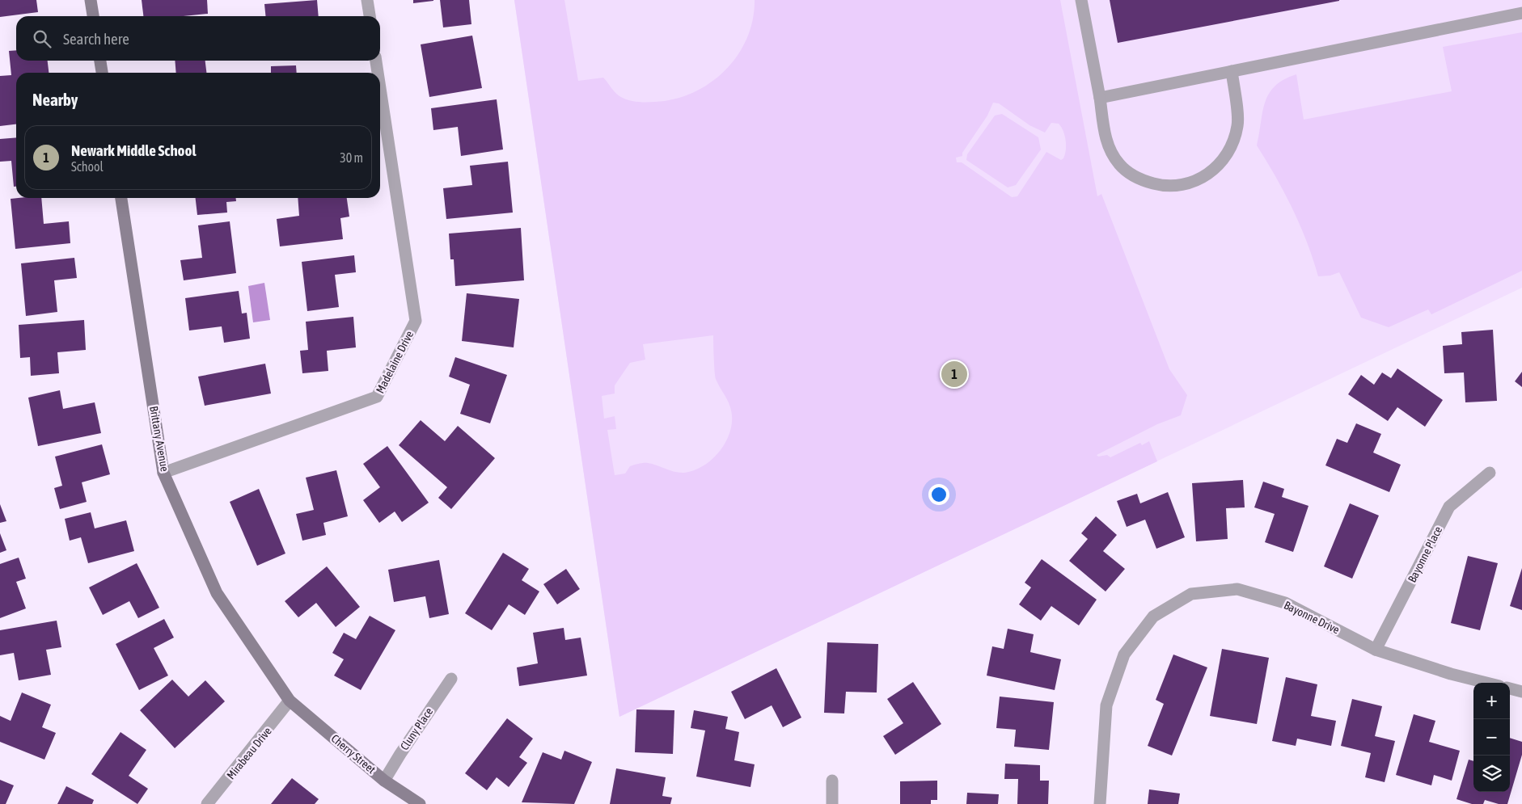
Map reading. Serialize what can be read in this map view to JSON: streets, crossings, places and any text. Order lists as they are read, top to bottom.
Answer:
{
  "streets": {
    "street": [
      "Madelaine Drive",
      "Brittany Avenue",
      "Bayonne Place",
      "Bayonne Drive",
      "Cluny Place",
      "Mirabeau Drive",
      "Cherry Street"
    ]
  },
  "crossings": [
    ["Madelaine Drive", "Brittany Avenue"],
    ["Brittany Avenue", "Mirabeau Drive"],
    ["Brittany Avenue", "Cherry Street"],
    ["Bayonne Place", "Bayonne Drive"],
    ["Cluny Place", "Cherry Street"],
    ["Mirabeau Drive", "Cherry Street"]
  ],
  "page": {
    "search": "Search here",
    "heading": "Nearby",
    "list": [
      {
        "mark": "1",
        "name": "Newark Middle School",
        "note": "School",
        "value": "30 m"
      }
    ],
    "pins": "1",
    "map_buttons": ["+", "−"]
  }
}
